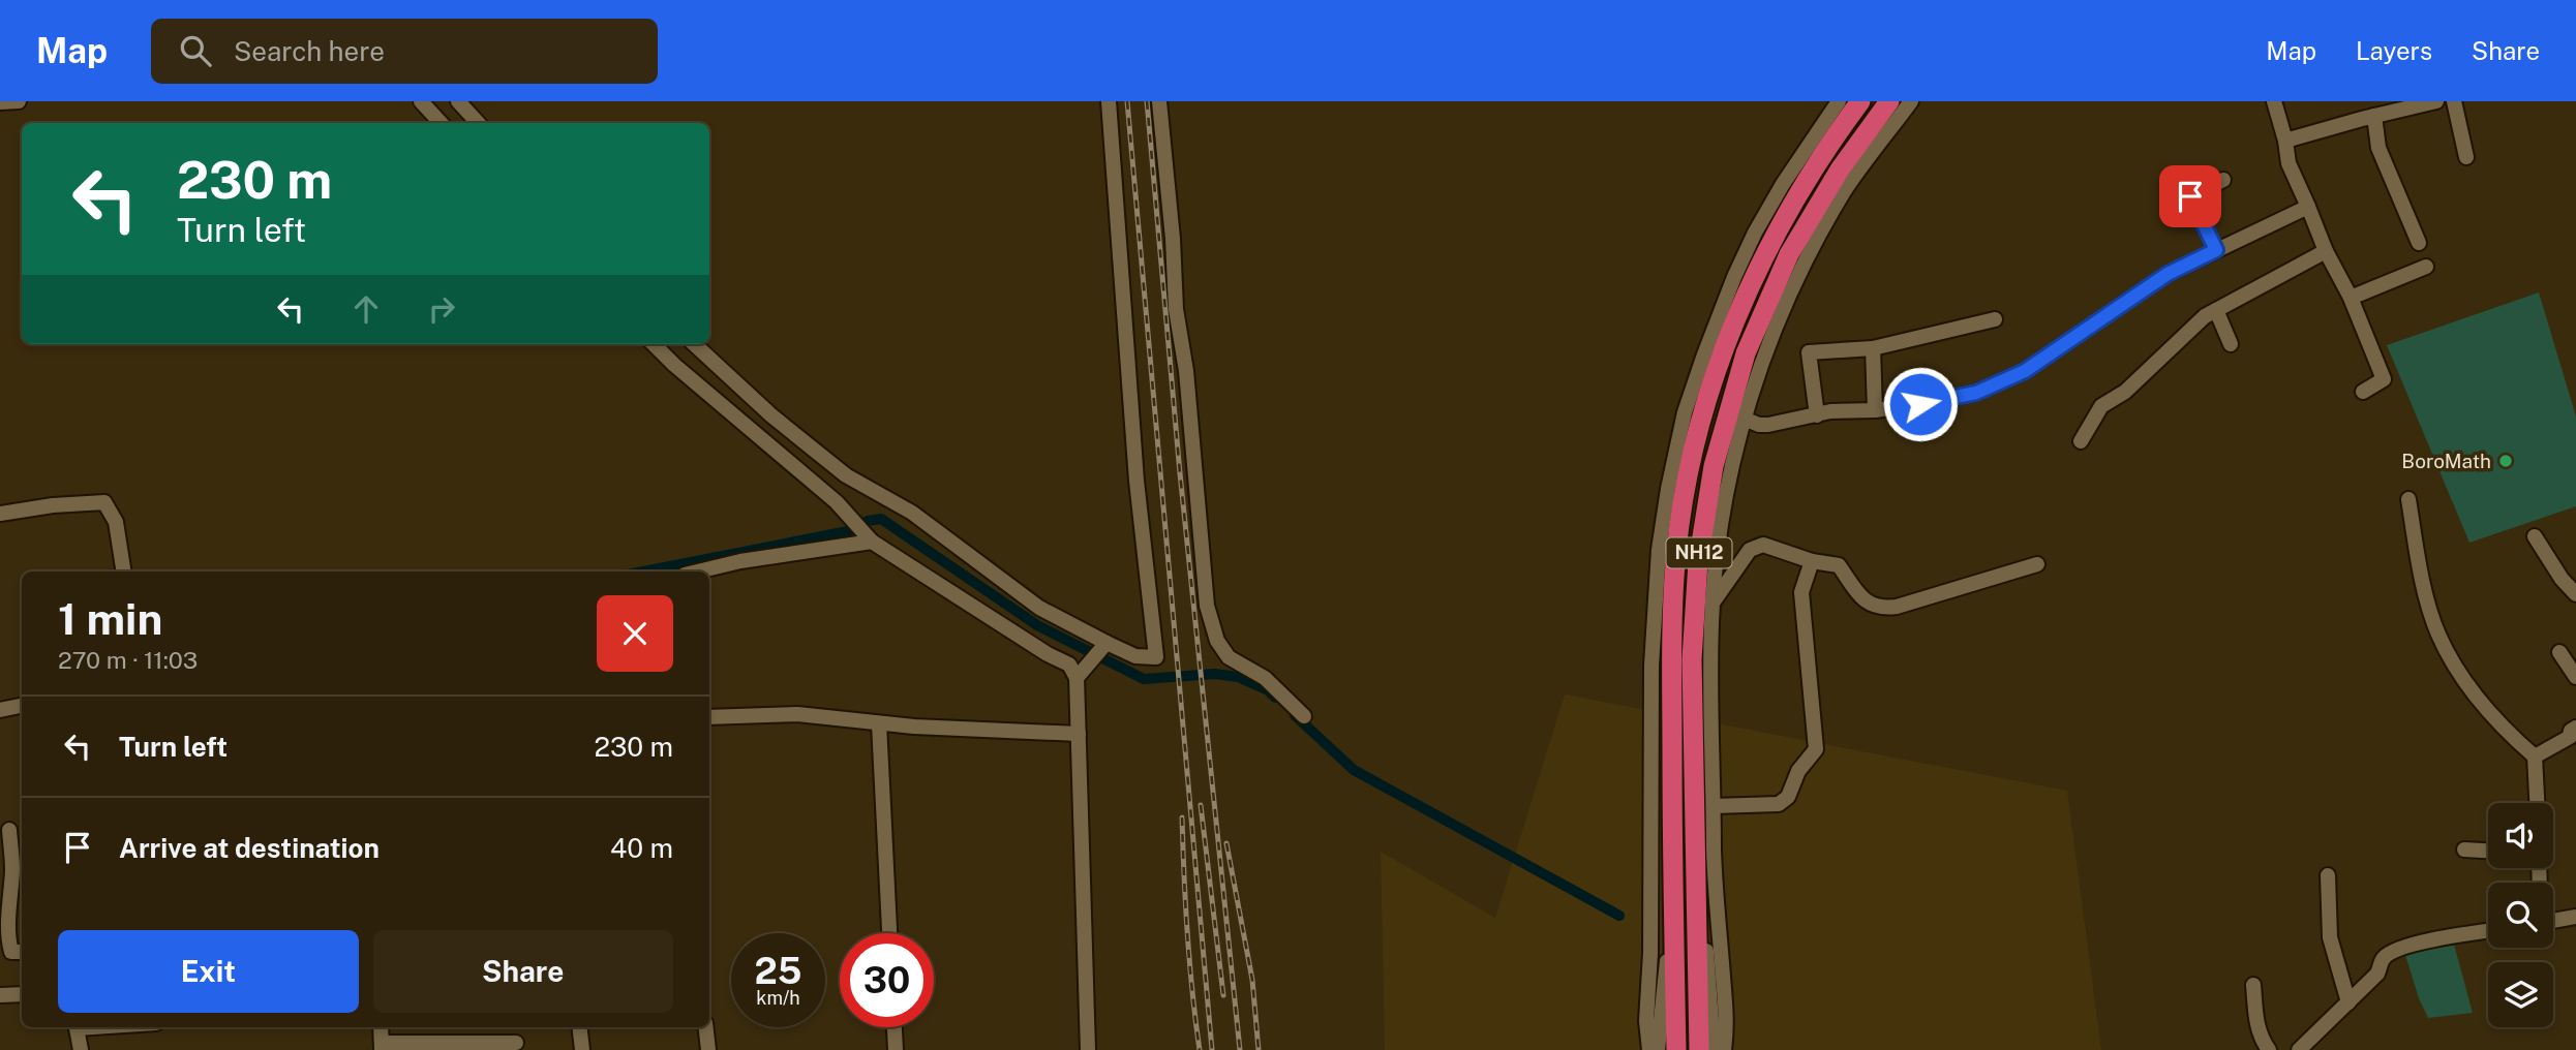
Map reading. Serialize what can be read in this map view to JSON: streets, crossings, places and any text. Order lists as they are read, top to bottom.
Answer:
{
  "streets": {
    "highway": ["NH12"]
  },
  "places": ["BoroMath"],
  "page": {
    "header": "Map",
    "search": "Search here",
    "nav": ["Map", "Layers", "Share"],
    "turn": ["230 m", "Turn left"],
    "heading": ["1 min", "270 m · 11:03"],
    "list": [
      {
        "name": "Turn left",
        "value": "230 m"
      },
      {
        "name": "Arrive at destination",
        "value": "40 m"
      }
    ],
    "buttons": ["Exit", "Share"],
    "speed": "25 km/h",
    "limit": "30"
  }
}
